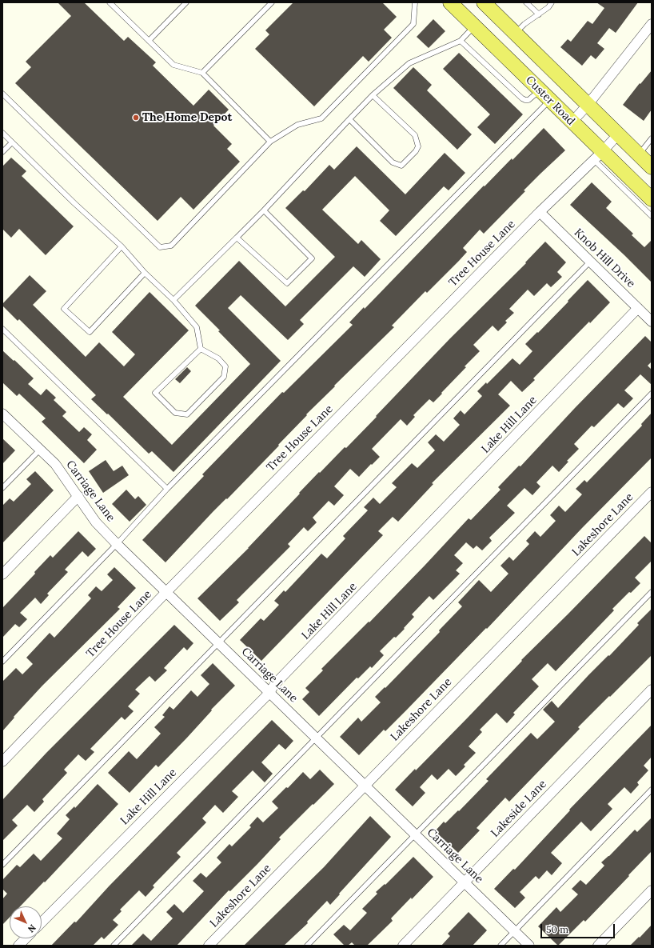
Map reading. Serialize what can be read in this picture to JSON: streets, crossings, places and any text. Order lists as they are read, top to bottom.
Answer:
{
  "streets": {
    "main road": ["Custer Road"],
    "street": [
      "Tree House Lane",
      "Knob Hill Drive",
      "Lake Hill Lane",
      "Carriage Lane",
      "Lakeshore Lane",
      "Lakeside Lane"
    ]
  },
  "crossings": [
    ["Custer Road", "Tree House Lane"],
    ["Tree House Lane", "Knob Hill Drive"],
    ["Tree House Lane", "Carriage Lane"],
    ["Knob Hill Drive", "Lake Hill Lane"],
    ["Lake Hill Lane", "Carriage Lane"],
    ["Carriage Lane", "Lakeshore Lane"],
    ["Carriage Lane", "Lakeside Lane"]
  ],
  "places": ["The Home Depot"],
  "scale_bar": "50 m",
  "north": "bottom right"
}
